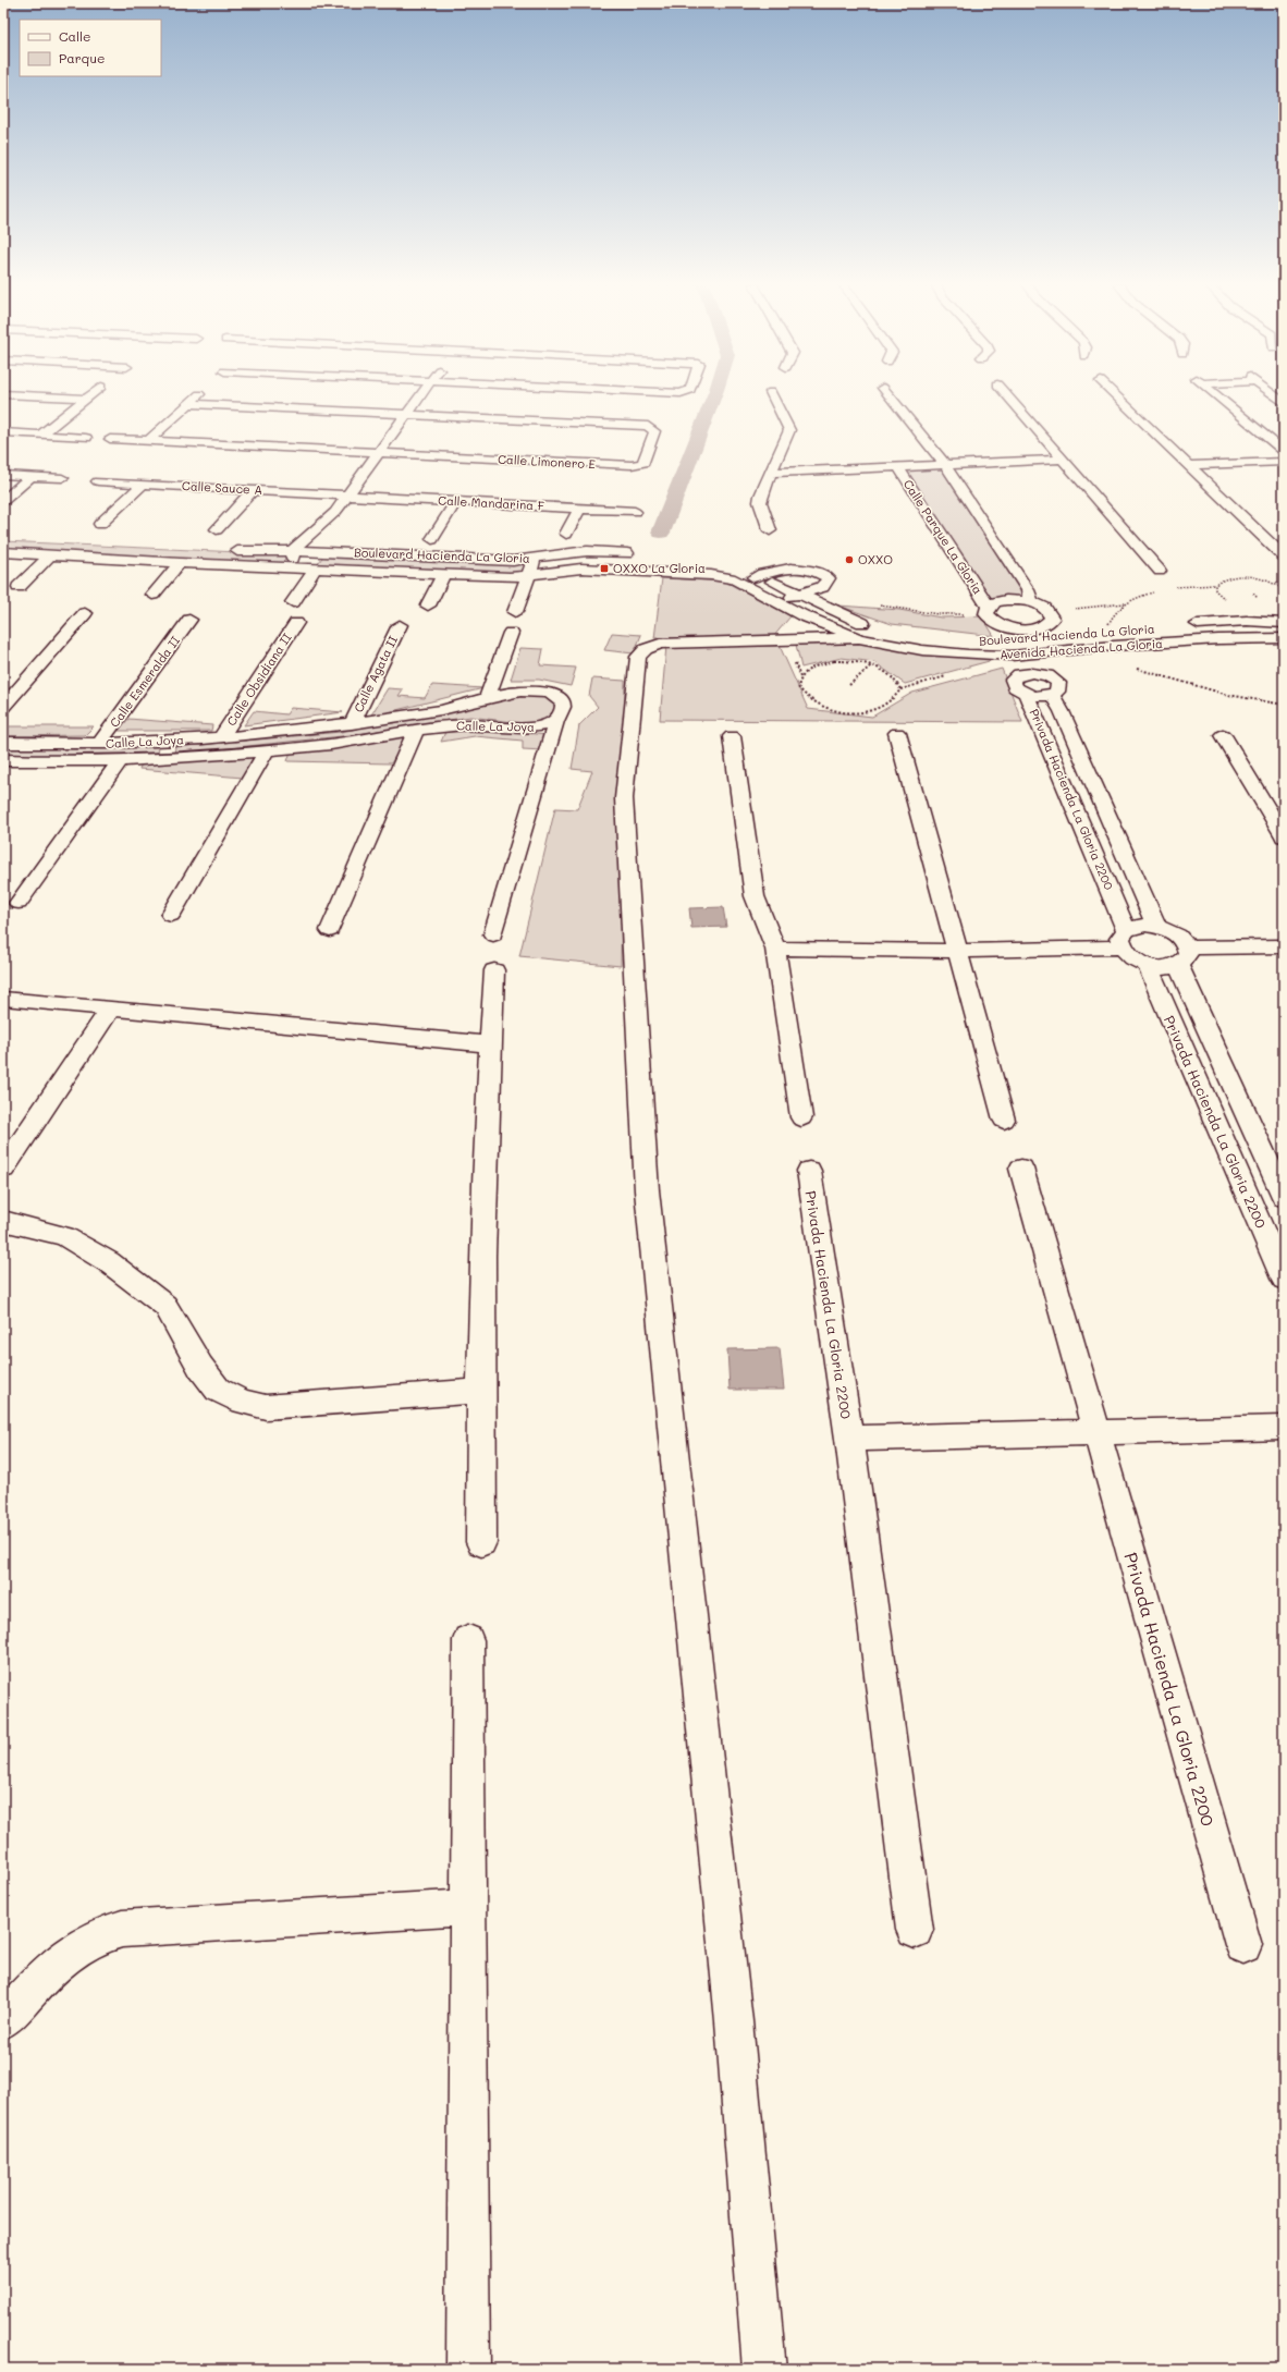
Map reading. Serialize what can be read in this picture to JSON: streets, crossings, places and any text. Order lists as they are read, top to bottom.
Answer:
{
  "streets": {
    "street": [
      "Calle Limonero E",
      "Calle Sauce A",
      "Calle Mandarina F",
      "Calle Parque La Gloria",
      "Boulevard Hacienda La Gloria",
      "Avenida Hacienda La Gloria",
      "Calle Agata II",
      "Calle Obsidiana II",
      "Calle Esmeralda II",
      "Calle La Joya",
      "Privada Hacienda La Gloria 2200"
    ]
  },
  "crossings": [
    ["Calle Sauce A", "Calle Mandarina F"],
    ["Calle Parque La Gloria", "Boulevard Hacienda La Gloria"],
    ["Calle Parque La Gloria", "Avenida Hacienda La Gloria"],
    ["Calle Parque La Gloria", "Privada Hacienda La Gloria 2200"],
    ["Boulevard Hacienda La Gloria", "Avenida Hacienda La Gloria"],
    ["Calle Agata II", "Calle La Joya"],
    ["Calle Obsidiana II", "Calle La Joya"],
    ["Calle Esmeralda II", "Calle La Joya"]
  ],
  "places": {
    "other": ["OXXO"],
    "transit": ["OXXO La Gloria"]
  },
  "legend": ["Calle", "Parque"]
}
